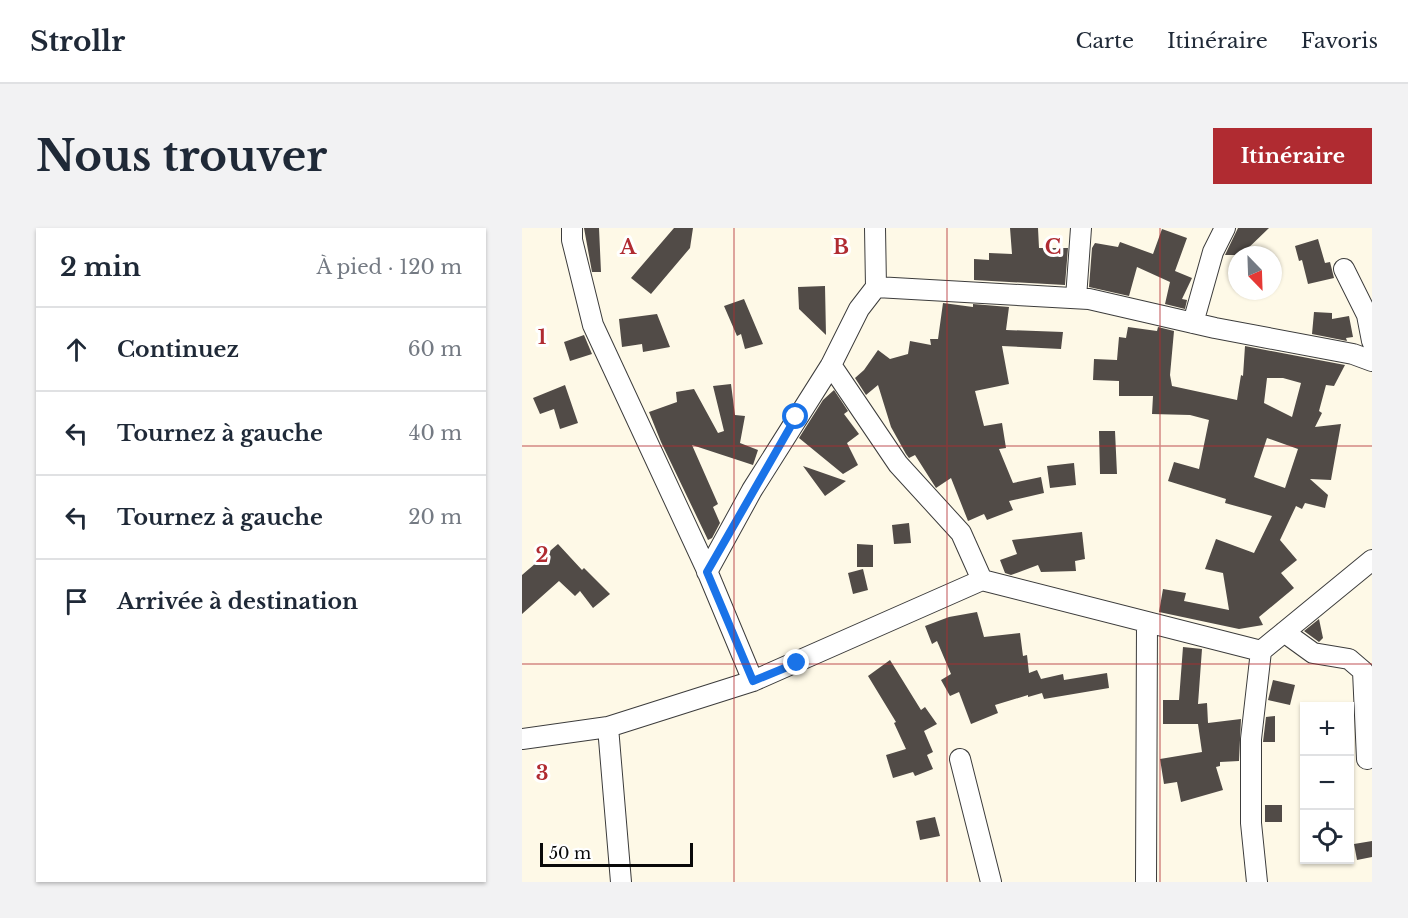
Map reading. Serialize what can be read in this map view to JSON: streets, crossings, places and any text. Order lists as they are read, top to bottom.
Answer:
{
  "scale_bar": "50 m",
  "north": "bottom right",
  "page": {
    "header": "Strollr",
    "nav": ["Carte", "Itinéraire", "Favoris"],
    "buttons": "Itinéraire",
    "title": "Nous trouver",
    "heading": ["2 min", "À pied · 120 m"],
    "list": [
      ["Continuez", "60 m"],
      ["Tournez à gauche", "40 m"],
      ["Tournez à gauche", "20 m"],
      "Arrivée à destination"
    ],
    "map_buttons": ["+", "−"],
    "scale": "50 m"
  },
  "grid": {
    "columns": ["A", "B", "C"],
    "rows": ["1", "2", "3"]
  }
}
